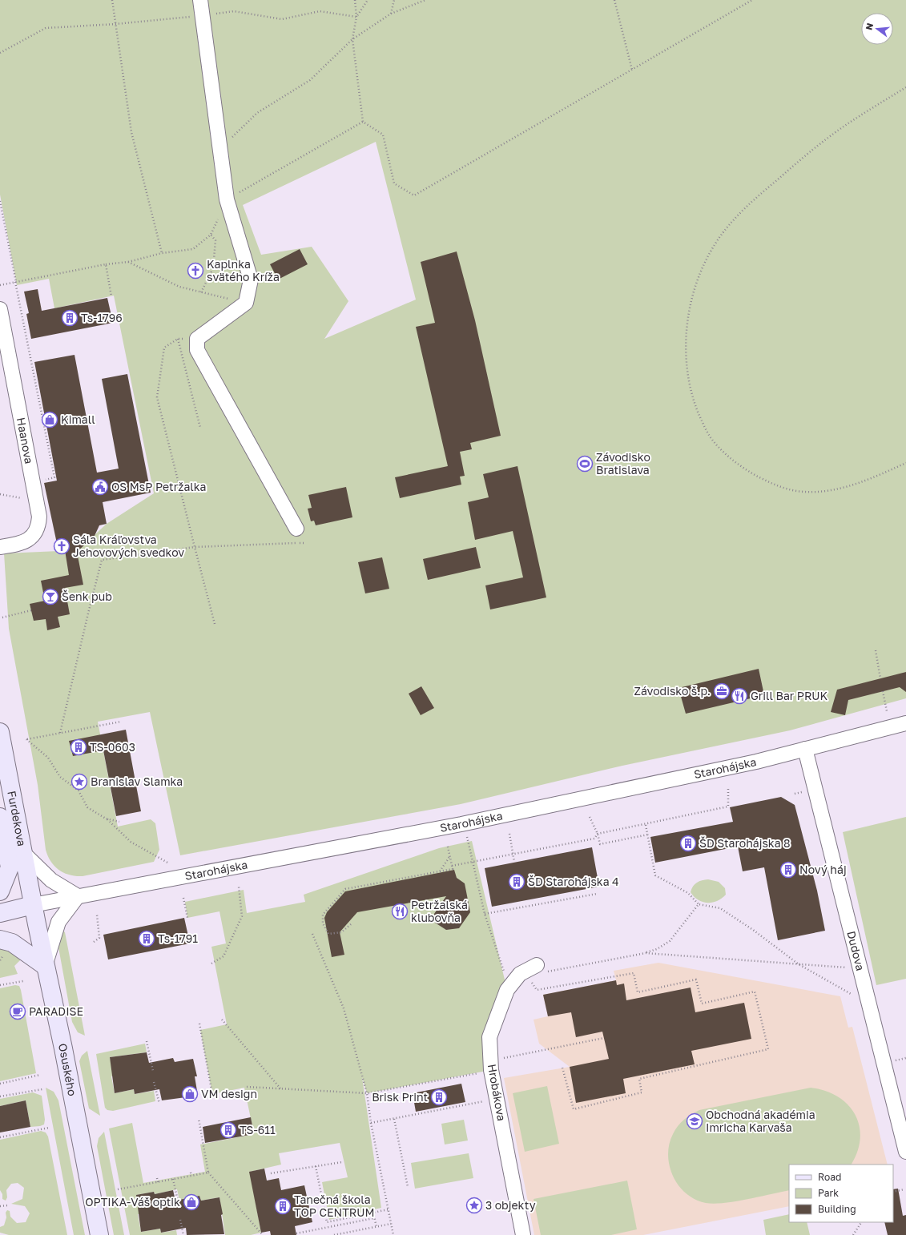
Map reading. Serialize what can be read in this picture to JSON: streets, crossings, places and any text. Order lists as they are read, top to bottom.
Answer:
{
  "streets": {
    "street": [
      "Haanova",
      "Starohájska",
      "Furdekova",
      "Dudova",
      "Osuského",
      "Hrobákova"
    ]
  },
  "crossings": [
    ["Starohájska", "Furdekova"],
    ["Starohájska", "Dudova"],
    ["Starohájska", "Osuského"],
    ["Furdekova", "Osuského"]
  ],
  "places": {
    "church": ["Kaplnka svätého Kríža", "Sála Kráľovstva Jehovových svedkov"],
    "building": [
      "Ts-1796",
      "TS-0603",
      "ŠD Starohájska 8",
      "Nový háj",
      "ŠD Starohájska 4",
      "Ts-1791",
      "Brisk Print",
      "TS-611",
      "Tanečná škola TOP CENTRUM"
    ],
    "shop": ["Kimall", "VM design", "OPTIKA-Váš optik"],
    "sports": ["Závodisko Bratislava"],
    "public building": ["OS MsP Petržalka"],
    "bar": ["Šenk pub"],
    "office": ["Závodisko š.p."],
    "restaurant": ["Grill Bar PRUK", "Petržalská klubovňa"],
    "place": ["Branislav Slamka", "3 objekty"],
    "cafe": ["PARADISE"],
    "school or university": ["Obchodná akadémia Imricha Karvaša"]
  },
  "legend": ["Road", "Park", "Building"],
  "north": "left"
}
